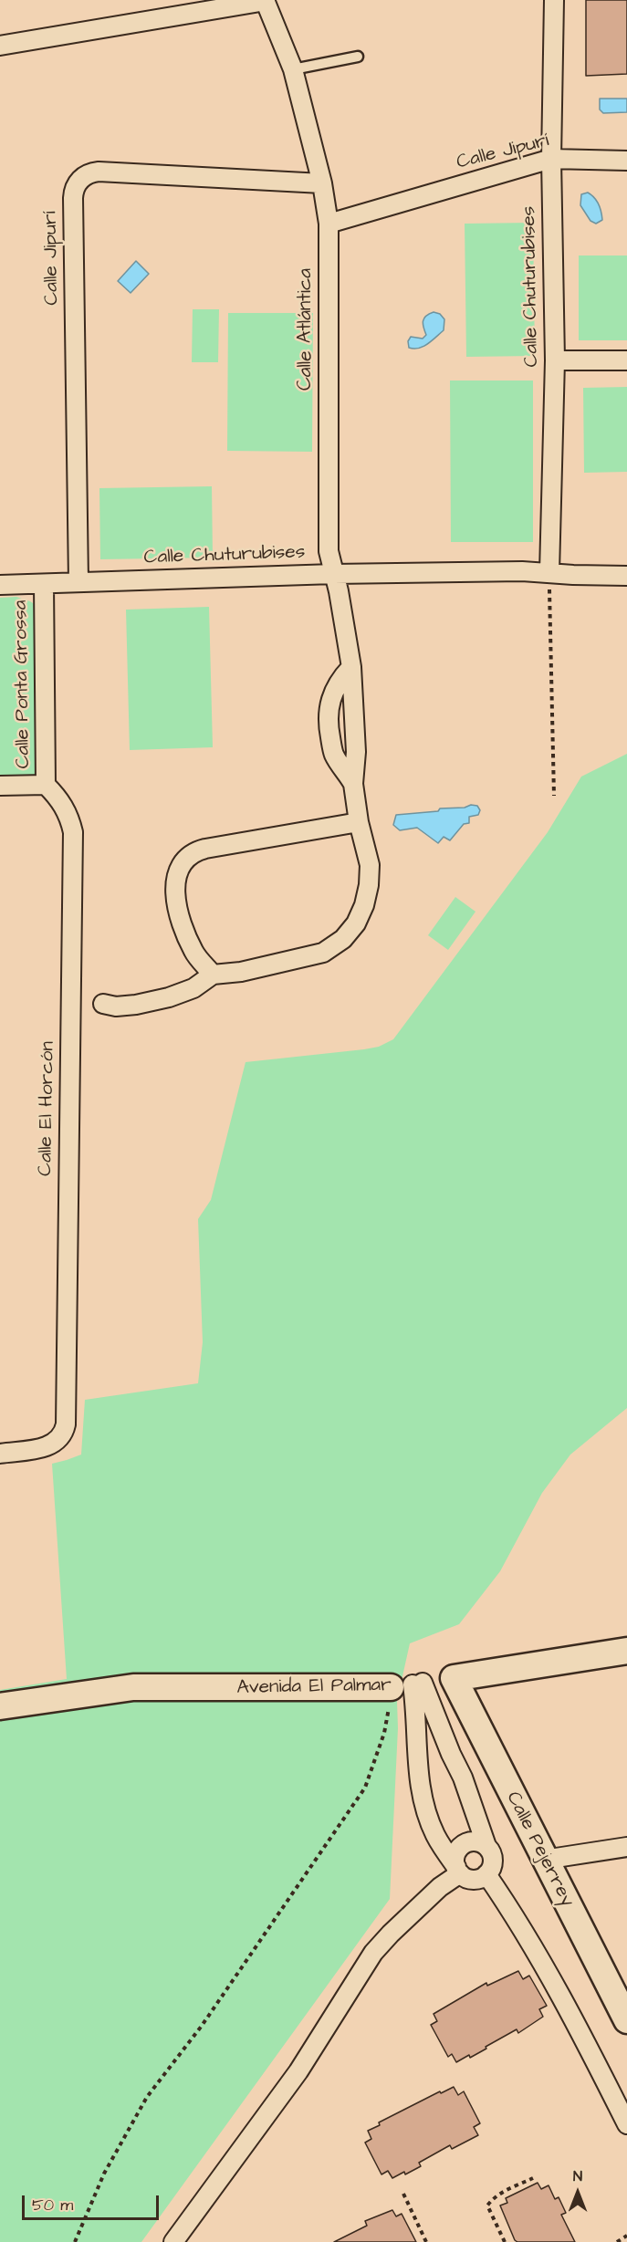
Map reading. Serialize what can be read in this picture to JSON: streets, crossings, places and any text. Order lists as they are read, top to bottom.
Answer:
{
  "streets": {
    "street": [
      "Calle Jipurí",
      "Calle Chuturubises",
      "Calle Atlántica",
      "Calle Ponta Grossa",
      "Calle El Horcón",
      "Avenida El Palmar",
      "Calle Pejerrey"
    ]
  },
  "crossings": [
    ["Calle Jipurí", "Calle Chuturubises"],
    ["Calle Jipurí", "Calle Atlántica"],
    ["Calle Chuturubises", "Calle Atlántica"],
    ["Calle Chuturubises", "Calle Ponta Grossa"],
    ["Calle Ponta Grossa", "Calle El Horcón"],
    ["Avenida El Palmar", "Calle Pejerrey"]
  ],
  "scale_bar": "50 m",
  "north": "top"
}
